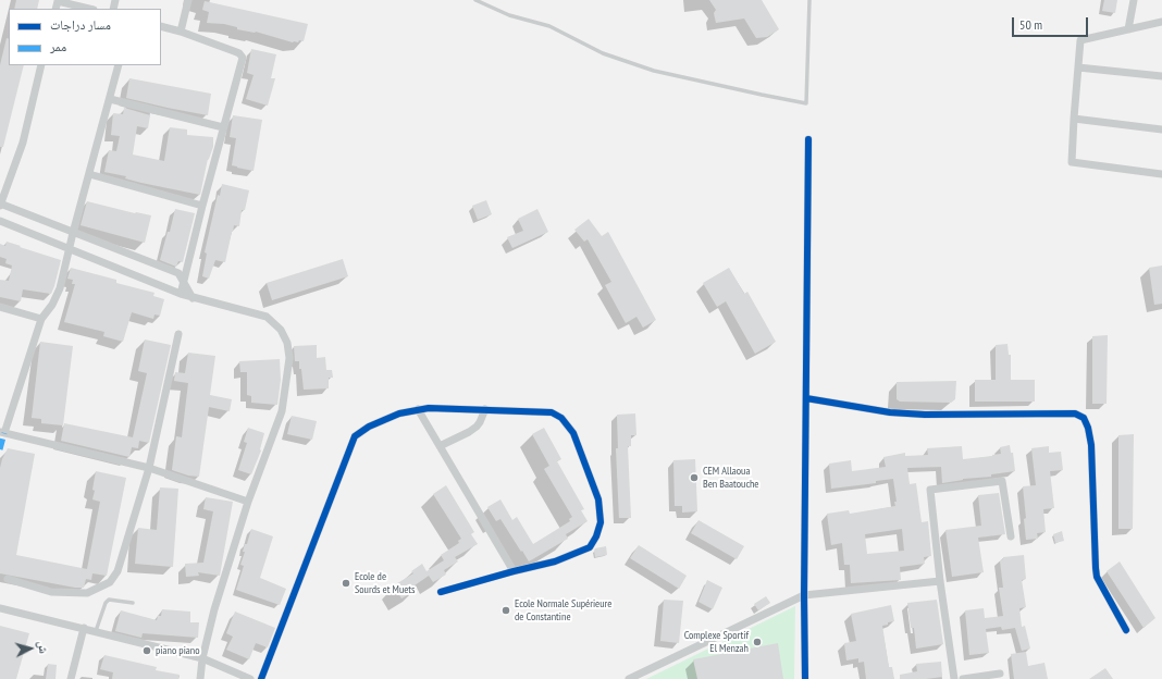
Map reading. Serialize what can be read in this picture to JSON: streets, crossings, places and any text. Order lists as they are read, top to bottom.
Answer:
{
  "places": [
    "CEM Allaoua Ben Baatouche",
    "Ecole de Sourds et Muets",
    "Ecole Normale Supérieure de Constantine",
    "Complexe Sportif El Menzah",
    "piano piano"
  ],
  "legend": ["مسار دراجات", "ممر"],
  "scale_bar": "50 m",
  "north": "right"
}
